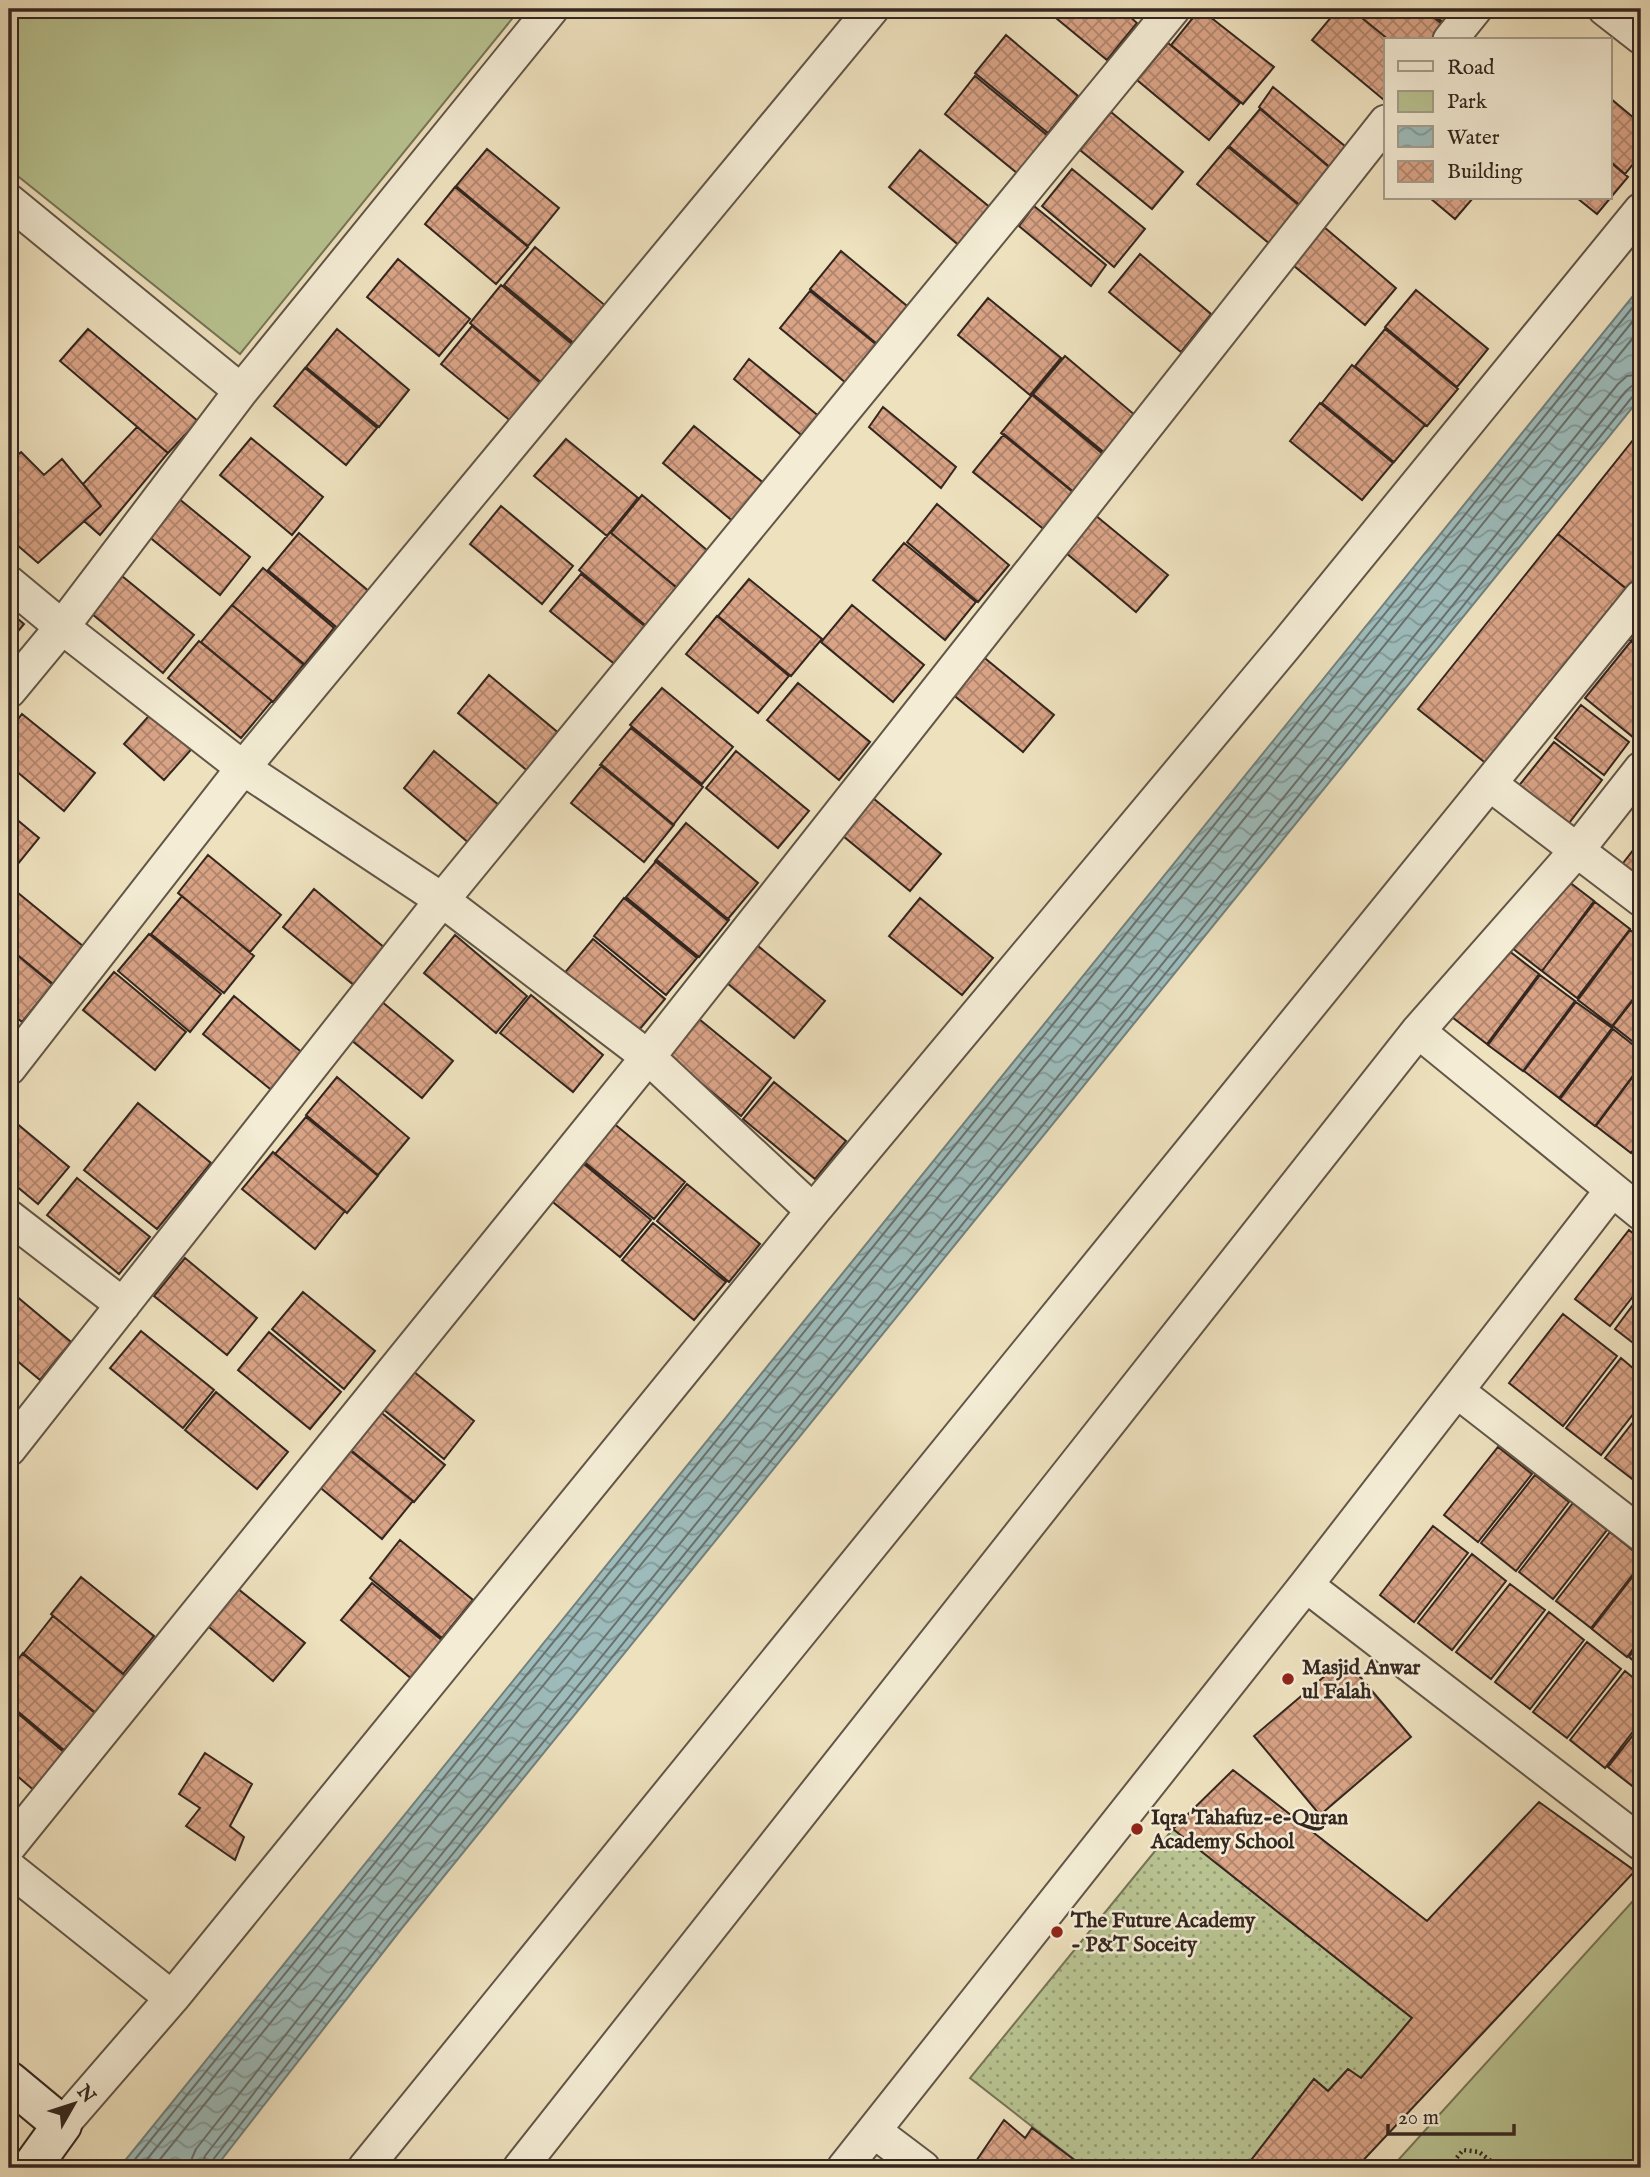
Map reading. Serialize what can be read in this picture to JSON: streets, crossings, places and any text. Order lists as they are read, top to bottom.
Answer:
{
  "places": ["Masjid Anwar ul Falah", "Iqra Tahafuz-e-Quran Academy School", "The Future Academy - P&T Soceity"],
  "legend": [
    "Road",
    "Park",
    "Water",
    "Building"
  ],
  "scale_bar": "20 m",
  "north": "top right"
}
